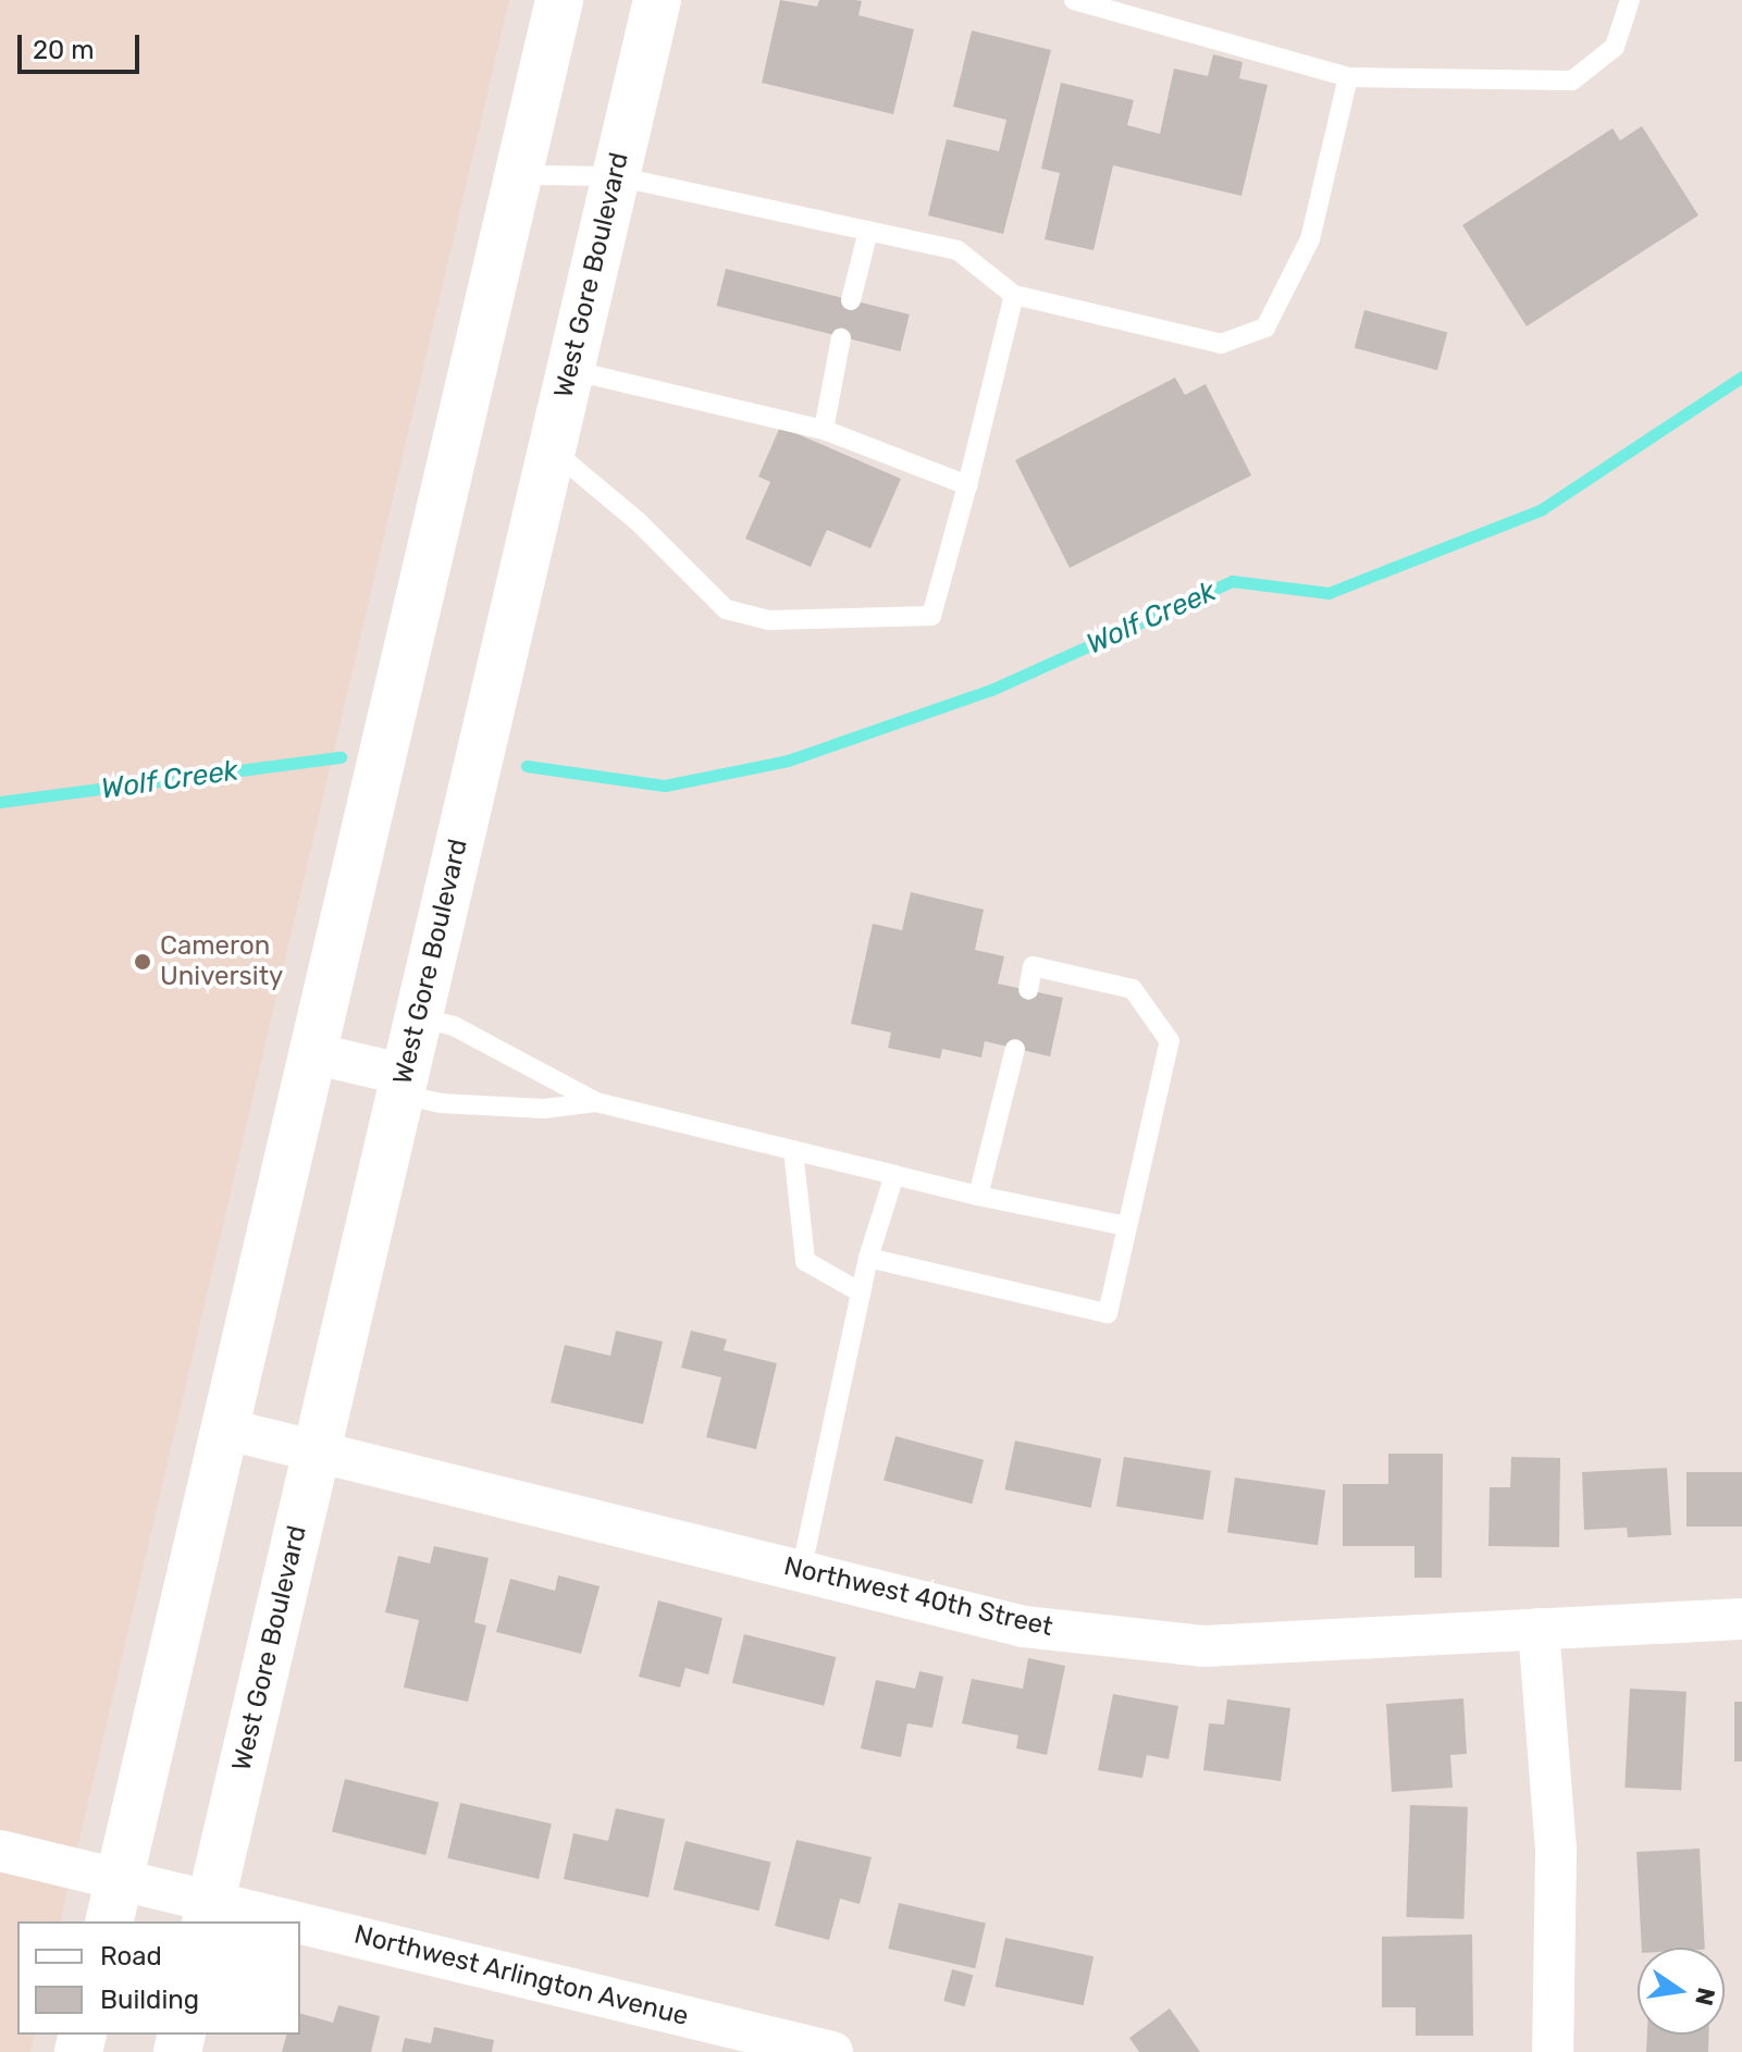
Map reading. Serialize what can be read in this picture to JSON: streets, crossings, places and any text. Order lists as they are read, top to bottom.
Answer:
{
  "streets": {
    "main road": ["West Gore Boulevard"],
    "street": ["Northwest 40th Street", "Northwest Arlington Avenue"]
  },
  "crossings": [
    ["West Gore Boulevard", "Northwest 40th Street"],
    ["West Gore Boulevard", "Northwest Arlington Avenue"]
  ],
  "water": ["Wolf Creek"],
  "places": ["Cameron University"],
  "legend": ["Road", "Building"],
  "scale_bar": "20 m",
  "north": "right"
}
